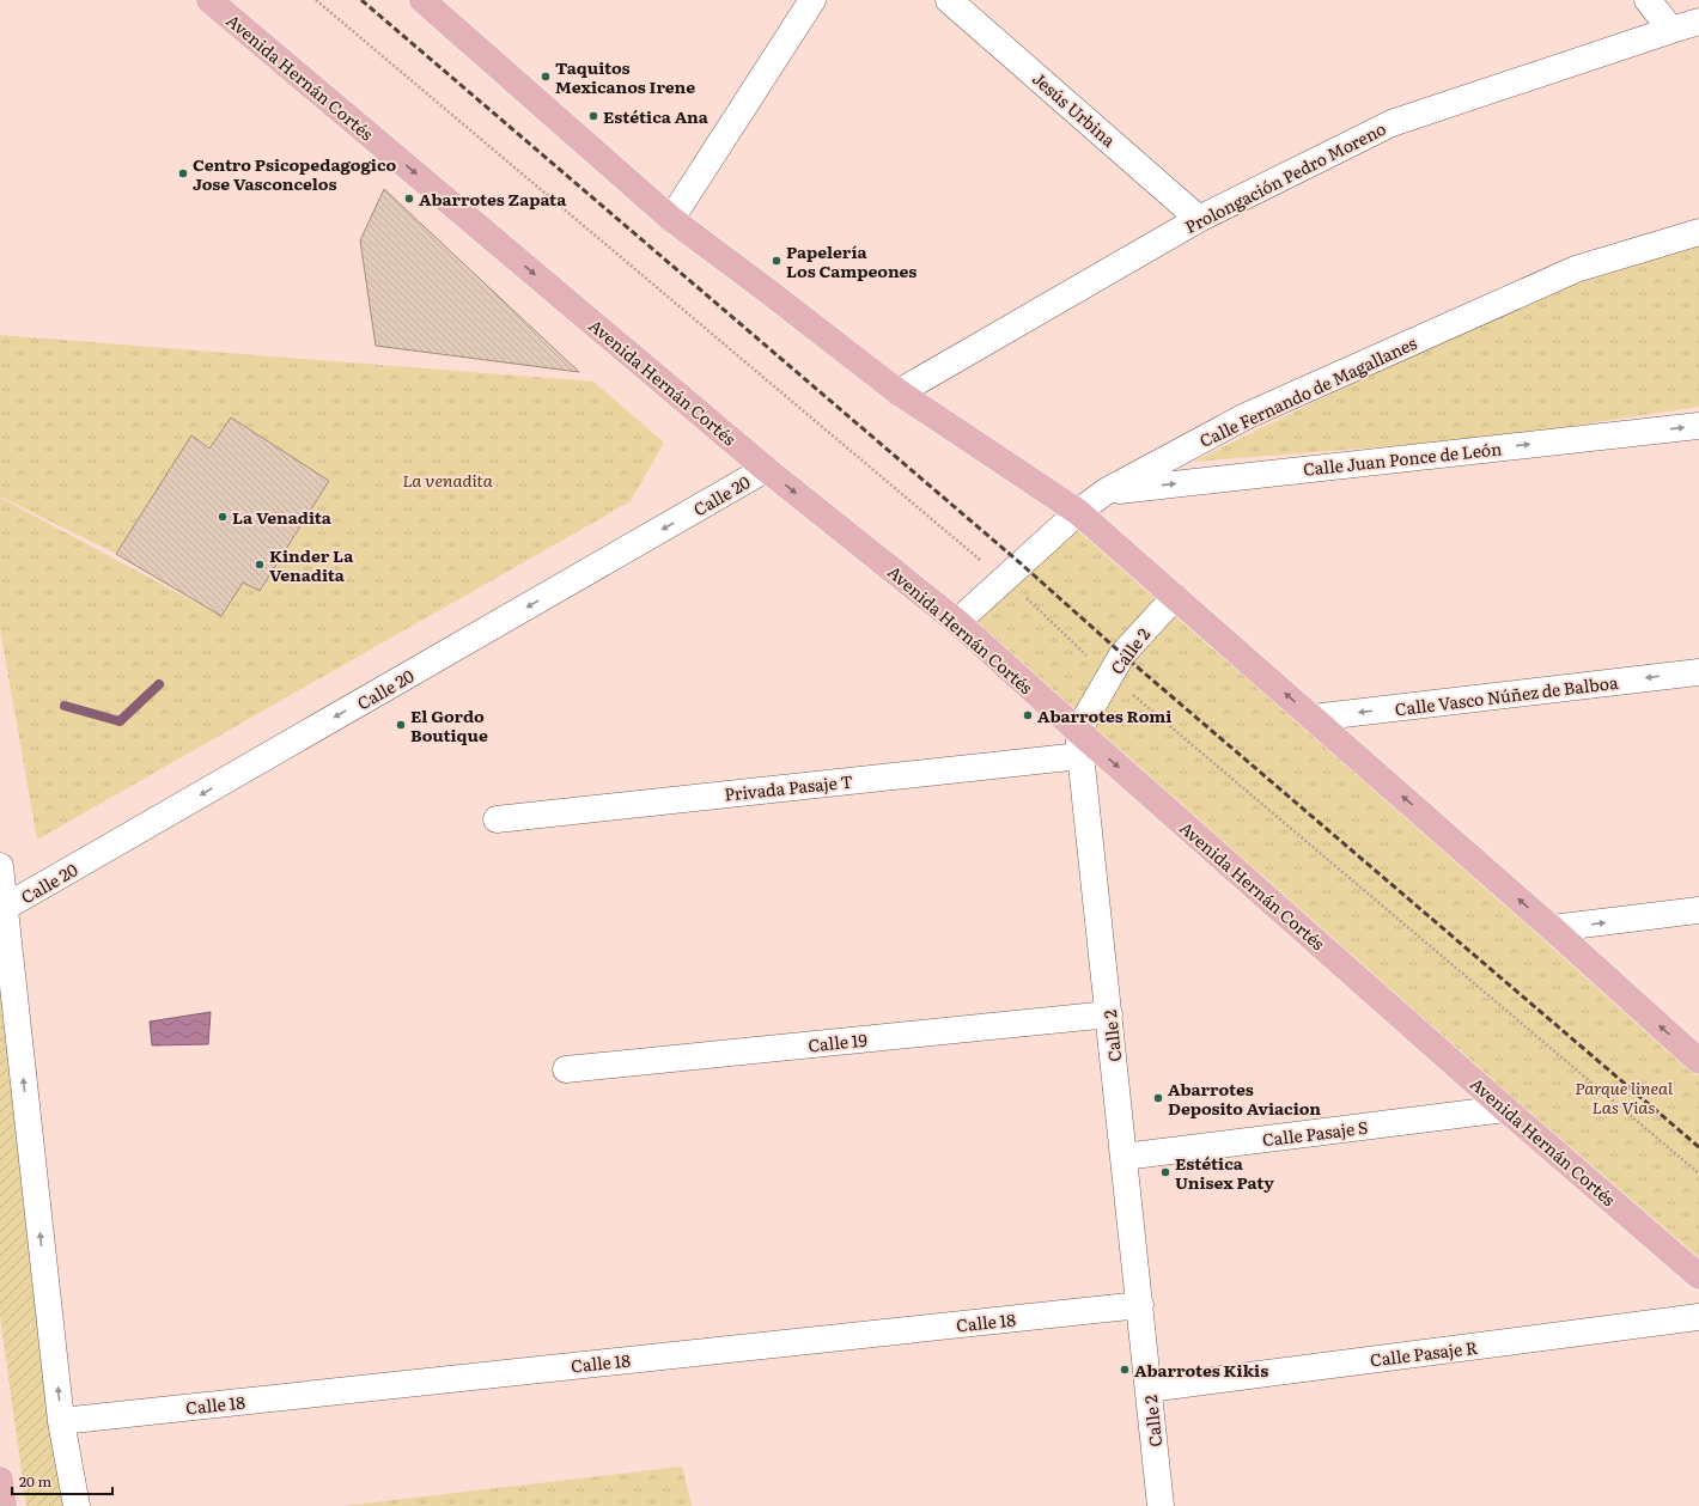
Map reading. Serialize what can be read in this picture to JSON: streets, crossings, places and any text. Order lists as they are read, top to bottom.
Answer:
{
  "streets": {
    "main road": ["Avenida Hernán Cortés"],
    "street": [
      "Jesús Urbina",
      "Prolongación Pedro Moreno",
      "Calle Fernando de Magallanes",
      "Calle Juan Ponce de León",
      "Calle 20",
      "Calle 2",
      "Calle Vasco Núñez de Balboa",
      "Privada Pasaje T",
      "Calle 19",
      "Calle Pasaje S",
      "Calle 18",
      "Calle Pasaje R"
    ]
  },
  "crossings": [
    ["Avenida Hernán Cortés", "Calle Fernando de Magallanes"],
    ["Avenida Hernán Cortés", "Calle 20"],
    ["Avenida Hernán Cortés", "Calle 2"],
    ["Avenida Hernán Cortés", "Privada Pasaje T"],
    ["Avenida Hernán Cortés", "Calle Pasaje S"],
    ["Jesús Urbina", "Prolongación Pedro Moreno"],
    ["Calle Fernando de Magallanes", "Calle Juan Ponce de León"],
    ["Calle 2", "Privada Pasaje T"],
    ["Calle 2", "Calle 19"],
    ["Calle 2", "Calle Pasaje S"],
    ["Calle 2", "Calle 18"],
    ["Calle 2", "Calle Pasaje R"]
  ],
  "one_way": ["Calle Juan Ponce de León", "Calle 20", "Calle Vasco Núñez de Balboa"],
  "parks": ["La venadita", "Parque lineal Las Vias"],
  "places": [
    "Taquitos Mexicanos Irene",
    "Estética Ana",
    "Centro Psicopedagogico Jose Vasconcelos",
    "Abarrotes Zapata",
    "Papelería Los Campeones",
    "La Venadita",
    "Kinder La Venadita",
    "Abarrotes Romi",
    "El Gordo Boutique",
    "Abarrotes Deposito Aviacion",
    "Estética Unisex Paty",
    "Abarrotes Kikis"
  ],
  "scale_bar": "20 m"
}
